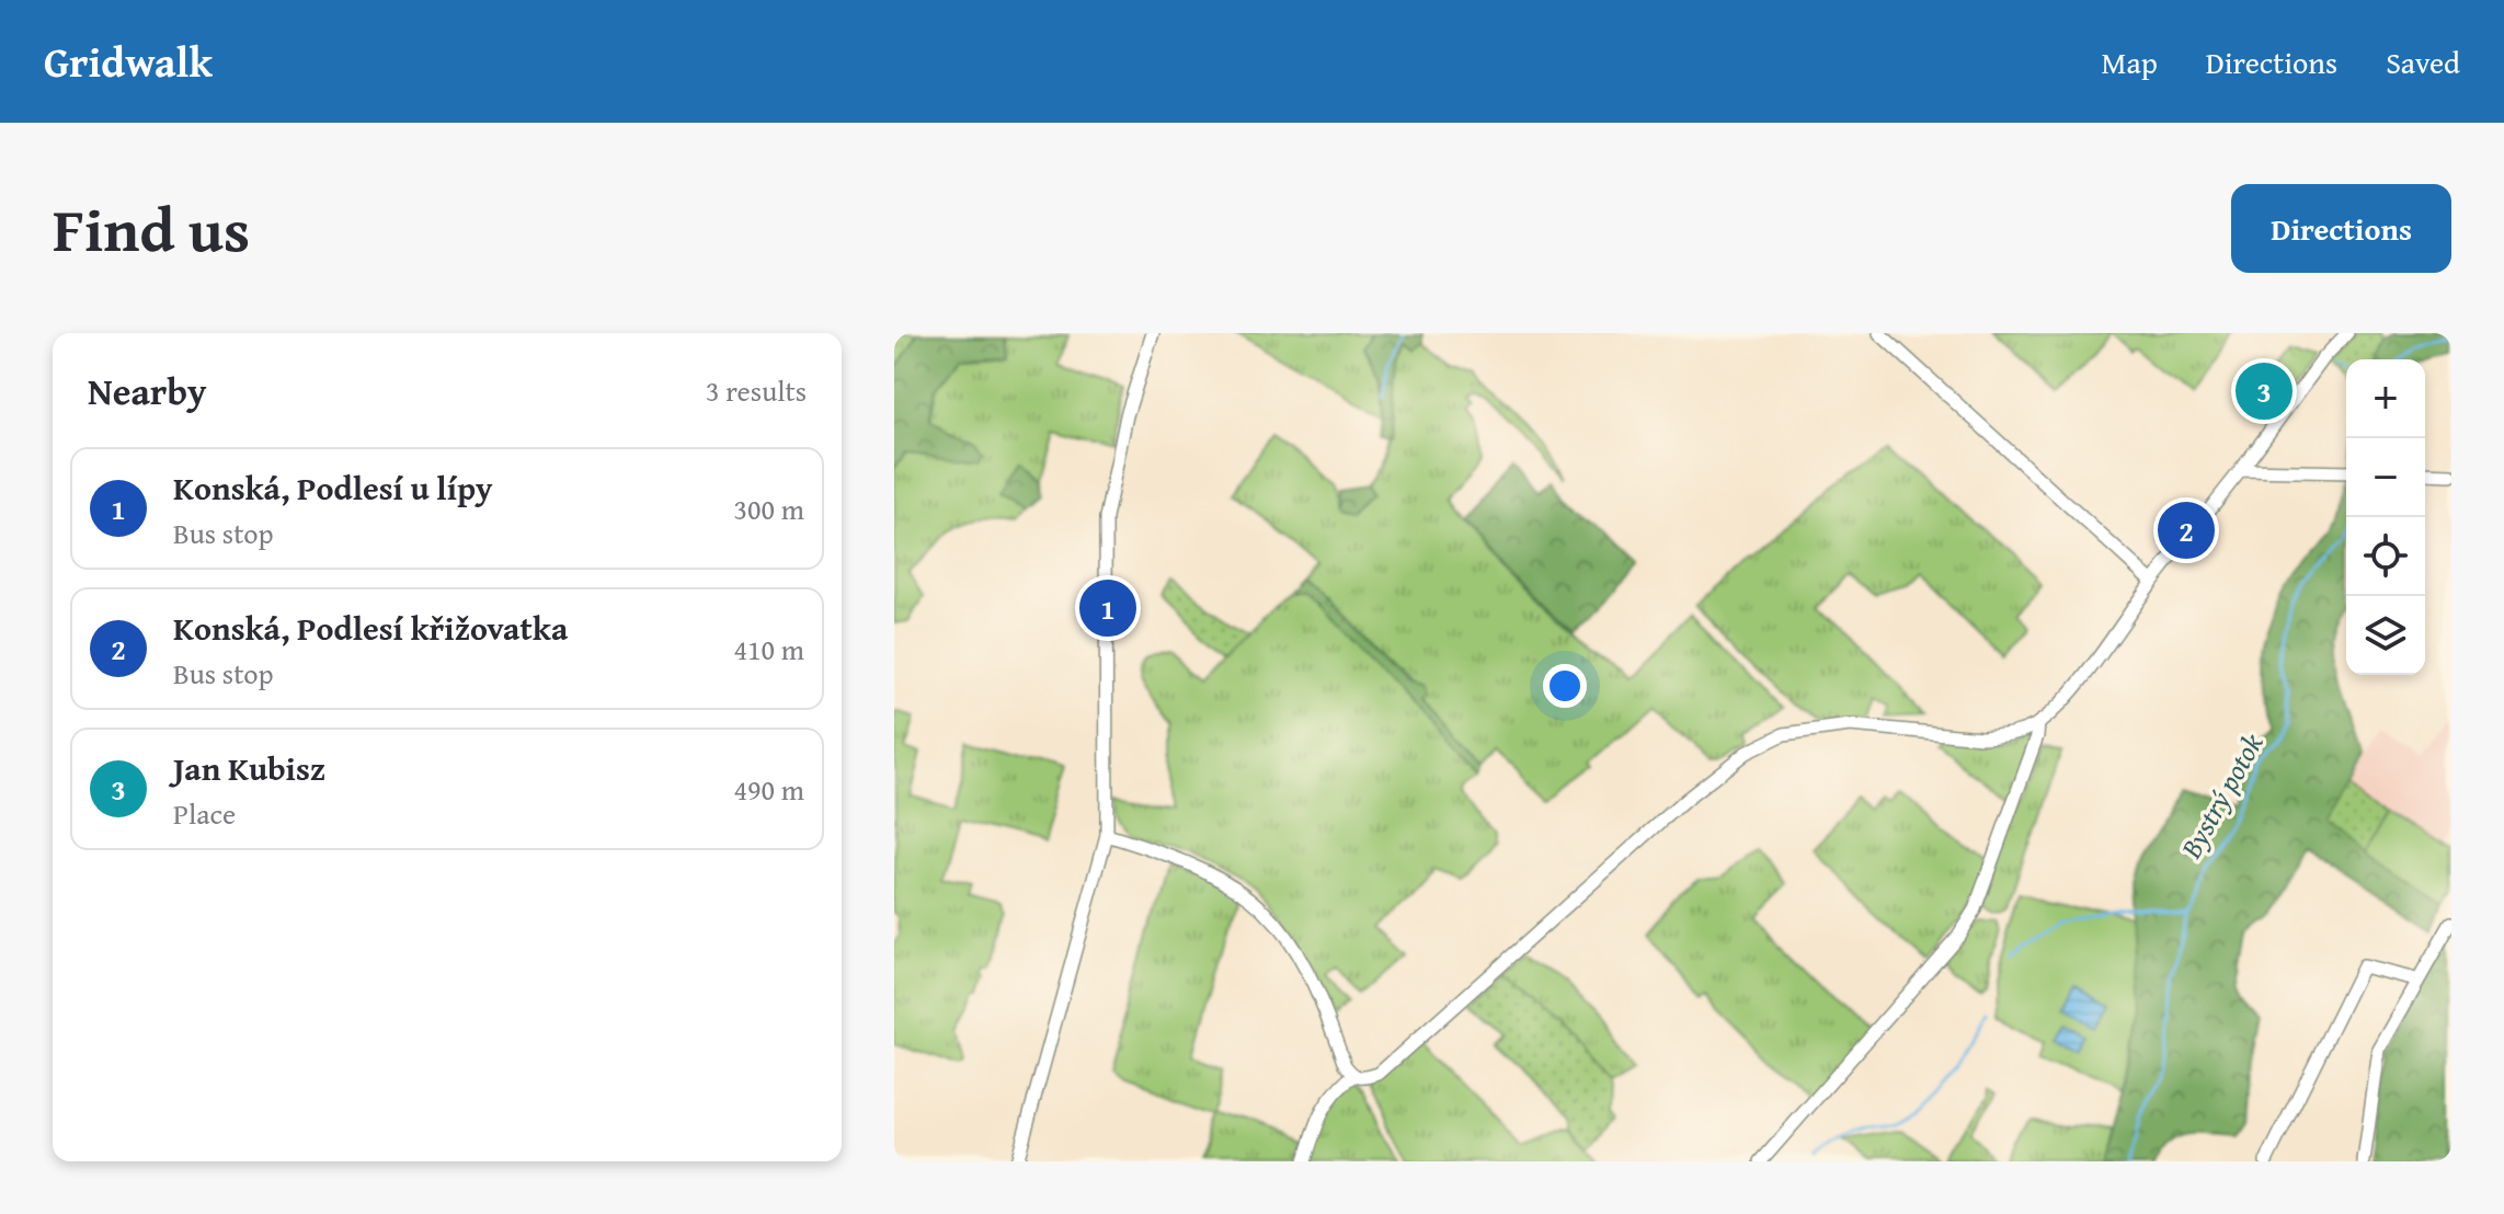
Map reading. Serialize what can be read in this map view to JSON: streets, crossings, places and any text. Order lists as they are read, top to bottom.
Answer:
{
  "water": ["Bystrý potok"],
  "page": {
    "header": "Gridwalk",
    "nav": ["Map", "Directions", "Saved"],
    "title": "Find us",
    "buttons": "Directions",
    "heading": ["Nearby", "3 results"],
    "pins": ["3", "2", "1"],
    "map_buttons": ["+", "−"],
    "list": [
      {
        "mark": "1",
        "name": "Konská, Podlesí u lípy",
        "note": "Bus stop",
        "value": "300 m"
      },
      {
        "mark": "2",
        "name": "Konská, Podlesí křižovatka",
        "note": "Bus stop",
        "value": "410 m"
      },
      {
        "mark": "3",
        "name": "Jan Kubisz",
        "note": "Place",
        "value": "490 m"
      }
    ]
  }
}
